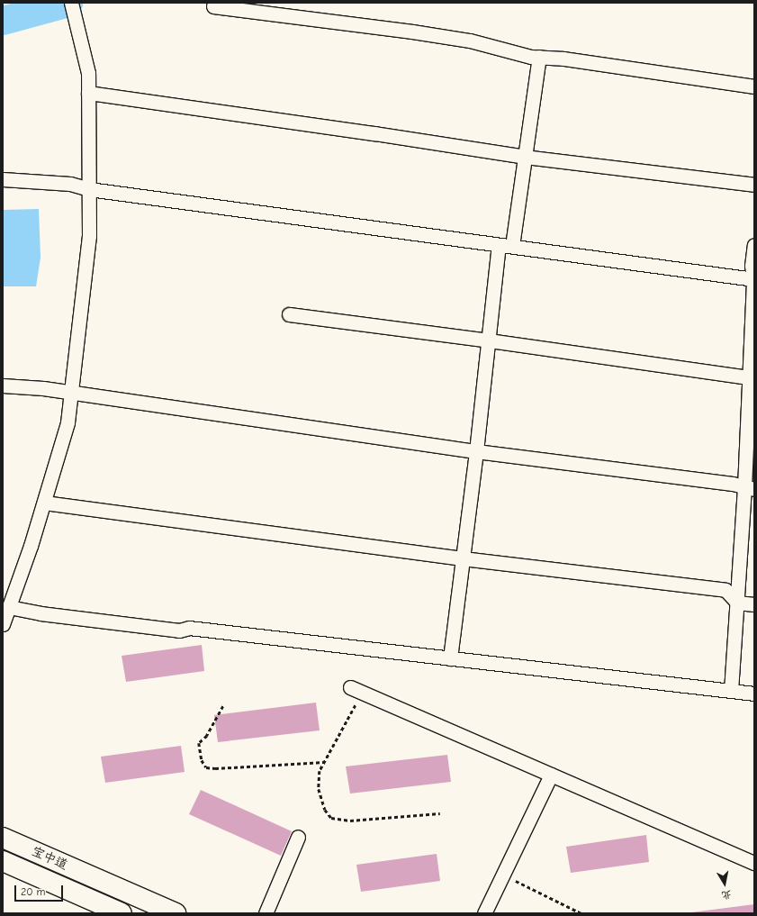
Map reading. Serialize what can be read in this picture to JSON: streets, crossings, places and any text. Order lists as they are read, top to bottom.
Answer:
{
  "streets": {
    "street": ["宝中道"]
  },
  "scale_bar": "20 m",
  "north": "bottom"
}
